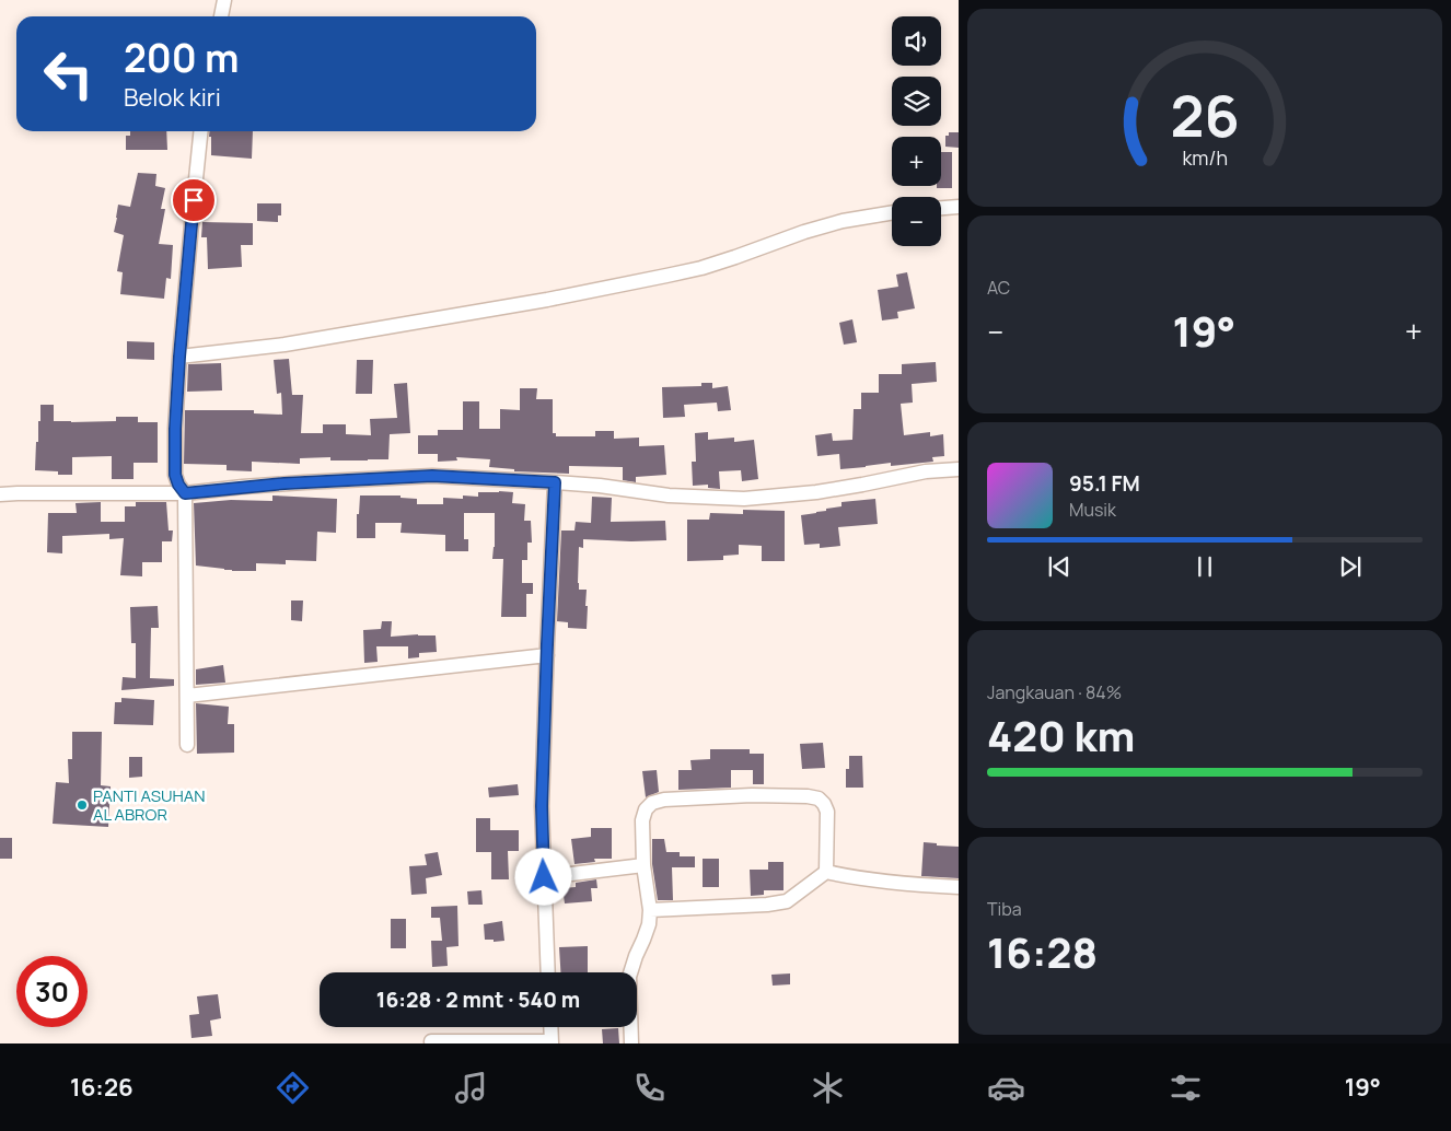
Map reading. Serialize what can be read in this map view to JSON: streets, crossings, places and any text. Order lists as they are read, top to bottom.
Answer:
{
  "places": ["PANTI ASUHAN AL ABROR"],
  "page": {
    "map_buttons": ["+", "−"],
    "turn": ["200 m", "Belok kiri"],
    "tile": [
      "AC",
      ["Jangkauan · 84%", "420 km"],
      ["Tiba", "16:28"]
    ],
    "heat": ["−", "19°", "+"],
    "song": ["95.1 FM", "Musik"],
    "limit": "30",
    "trip": "16:28 · 2 mnt · 540 m",
    "tabs": ["16:26", "19°"],
    "gauge": ["26", "km/h"]
  }
}
